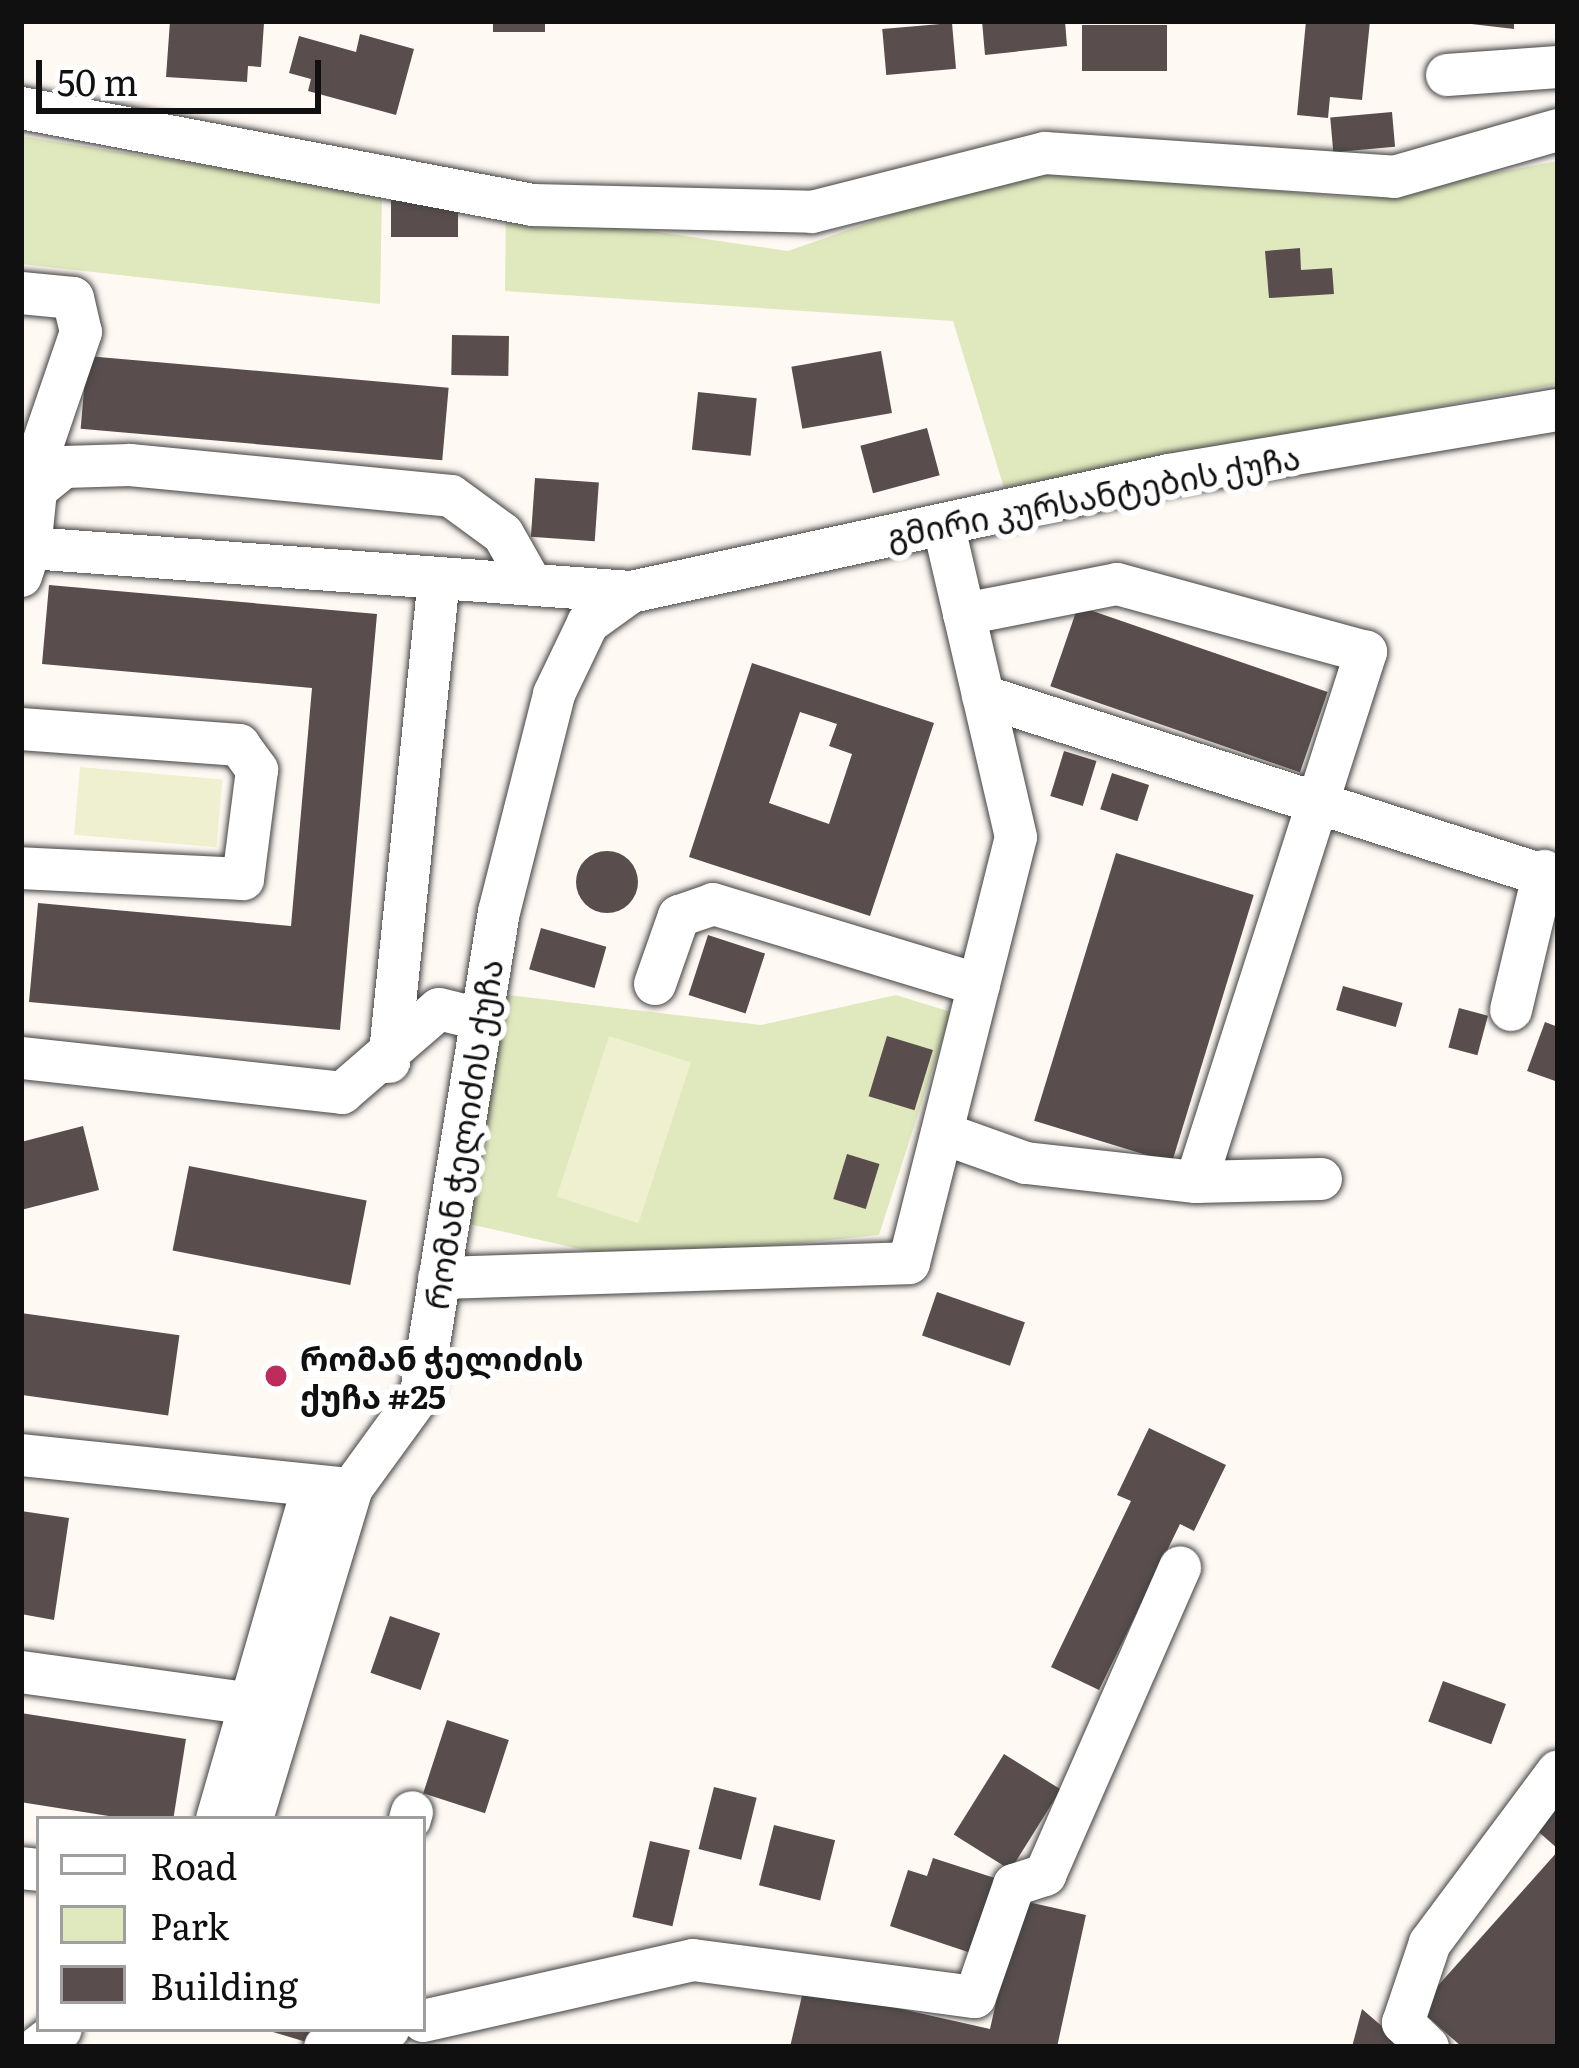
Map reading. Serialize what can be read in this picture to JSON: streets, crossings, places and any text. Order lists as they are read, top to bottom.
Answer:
{
  "streets": {
    "street": ["გმირი კურსანტების ქუჩა", "რომან ჭელიძის ქუჩა"]
  },
  "crossings": [
    ["გმირი კურსანტების ქუჩა", "რომან ჭელიძის ქუჩა"]
  ],
  "places": ["რომან ჭელიძის ქუჩა #25"],
  "legend": ["Road", "Park", "Building"],
  "scale_bar": "50 m"
}
